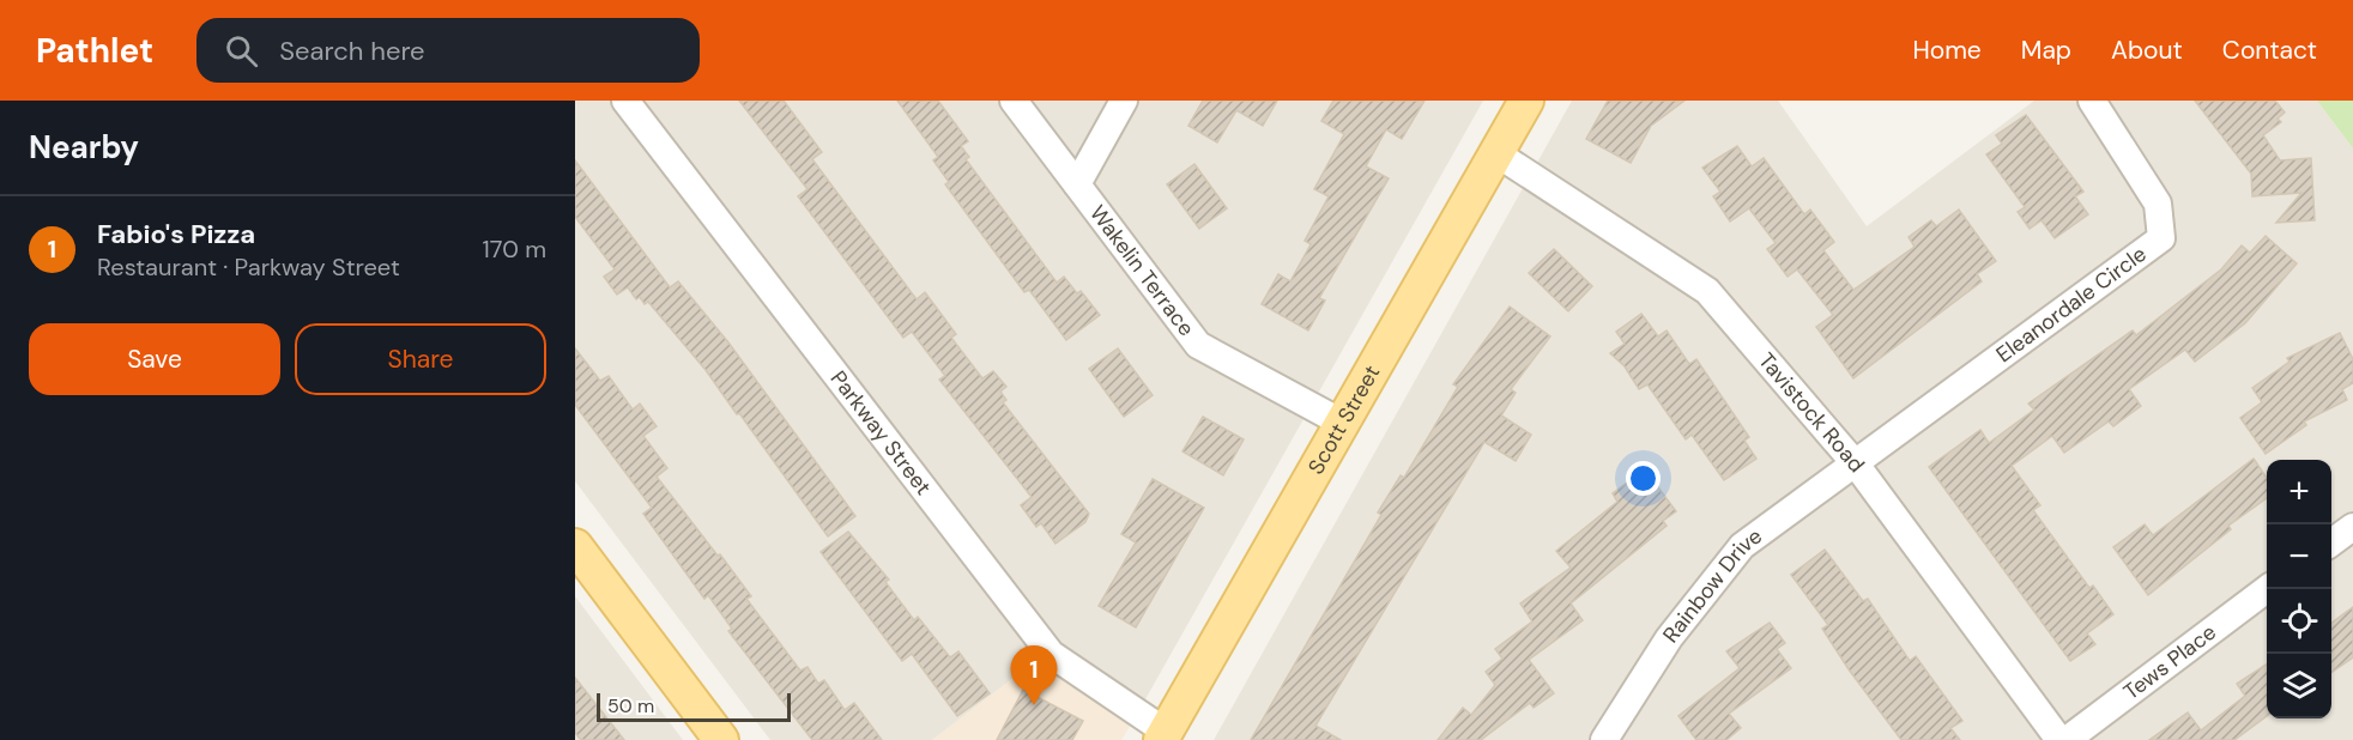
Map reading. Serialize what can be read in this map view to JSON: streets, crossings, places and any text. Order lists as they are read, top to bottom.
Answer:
{
  "streets": {
    "main road": ["Scott Street"],
    "street": [
      "Wakelin Terrace",
      "Eleanordale Circle",
      "Tavistock Road",
      "Parkway Street",
      "Rainbow Drive",
      "Tews Place"
    ]
  },
  "crossings": [
    ["Wakelin Terrace", "Scott Street"],
    ["Eleanordale Circle", "Tavistock Road"],
    ["Eleanordale Circle", "Rainbow Drive"],
    ["Tavistock Road", "Scott Street"],
    ["Tavistock Road", "Rainbow Drive"],
    ["Scott Street", "Parkway Street"]
  ],
  "scale_bar": "50 m",
  "page": {
    "header": "Pathlet",
    "search": "Search here",
    "nav": [
      "Home",
      "Map",
      "About",
      "Contact"
    ],
    "heading": "Nearby",
    "list": [
      {
        "mark": "1",
        "name": "Fabio's Pizza",
        "note": "Restaurant · Parkway Street",
        "value": "170 m"
      }
    ],
    "buttons": ["Save", "Share"],
    "map_buttons": ["+", "−"],
    "pins": "1",
    "scale": "50 m"
  }
}
